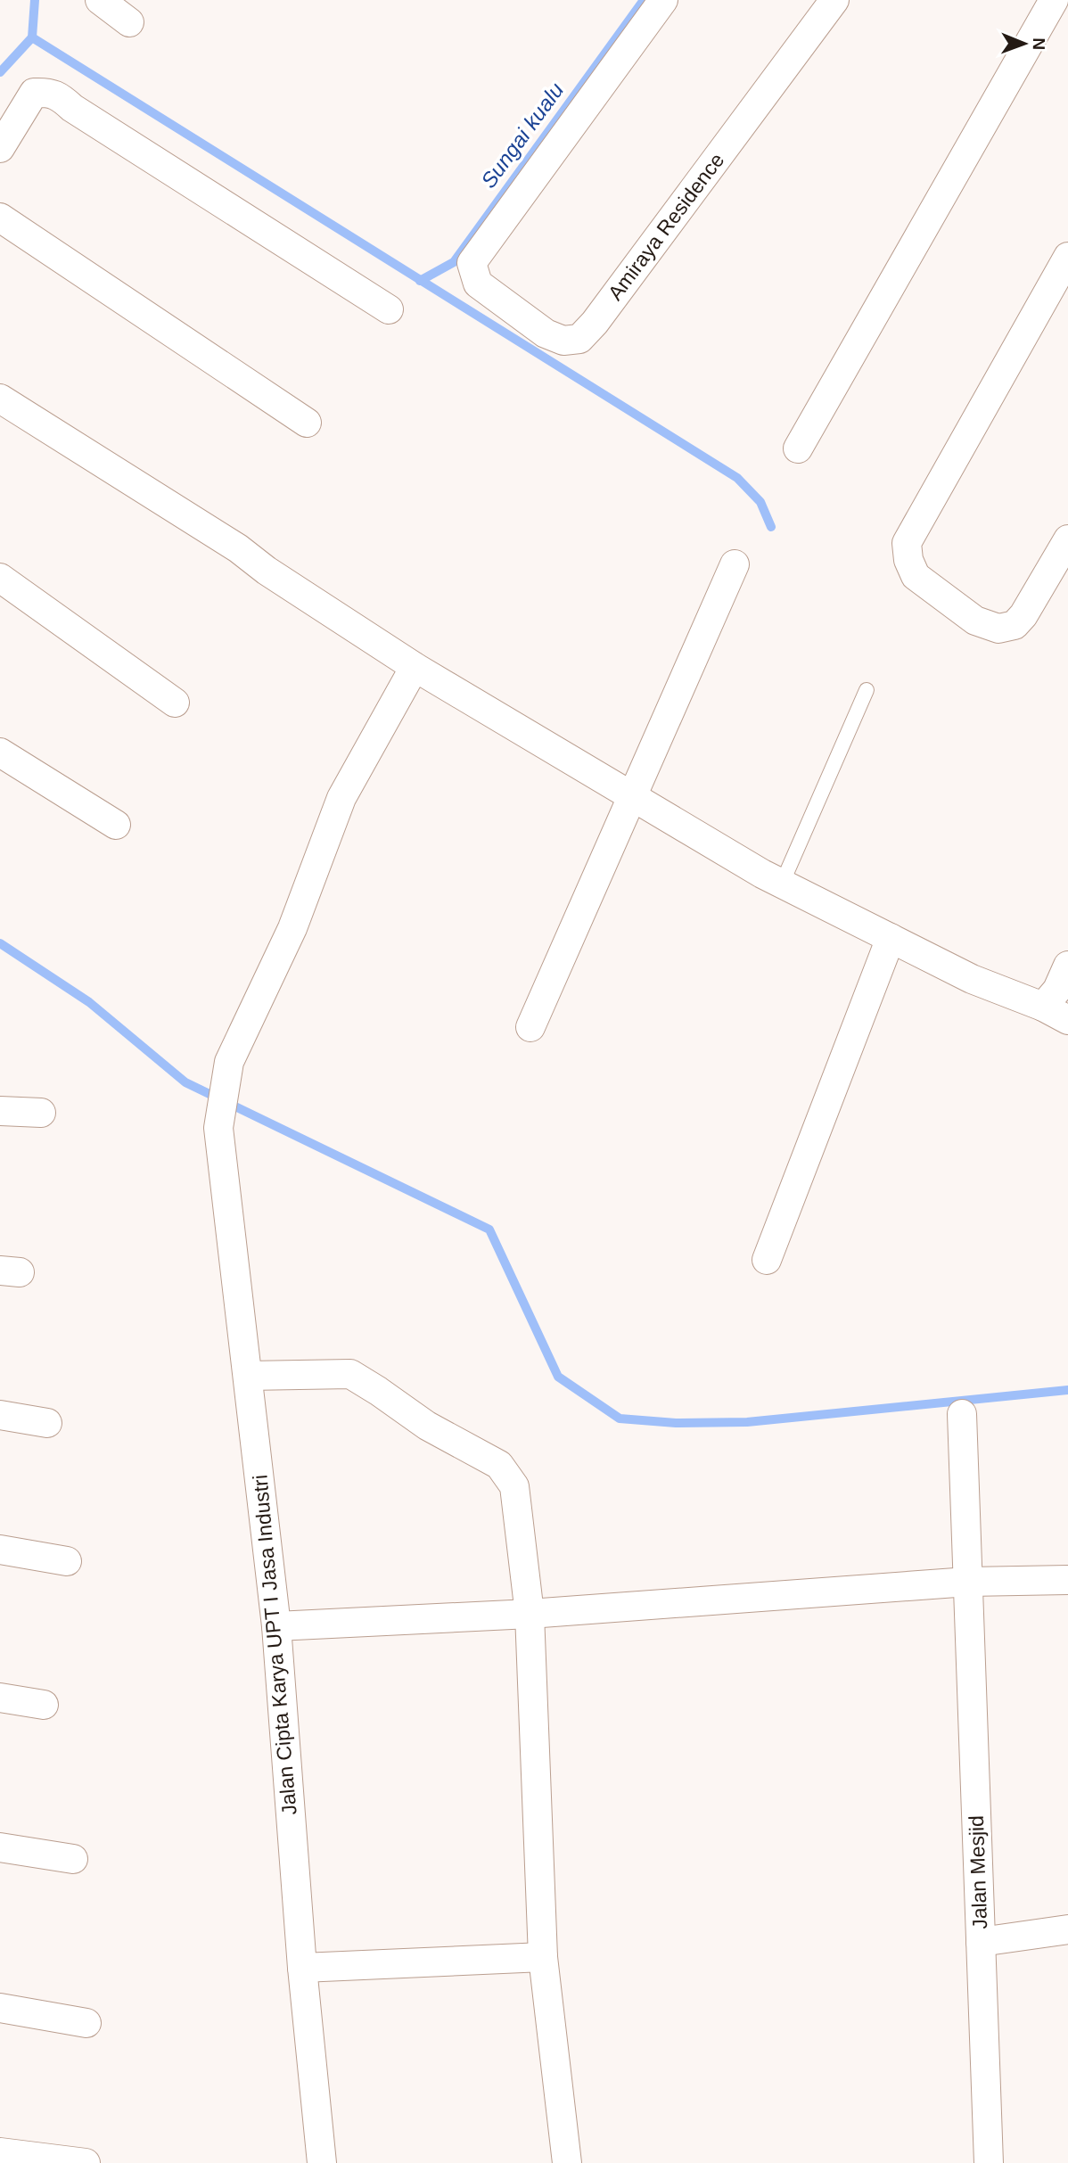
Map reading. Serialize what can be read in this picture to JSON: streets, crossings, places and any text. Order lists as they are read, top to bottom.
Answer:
{
  "streets": {
    "street": ["Amiraya Residence", "Jalan Cipta Karya UPT I Jasa Industri", "Jalan Mesjid"]
  },
  "water": ["Sungai kualu"],
  "north": "right"
}
